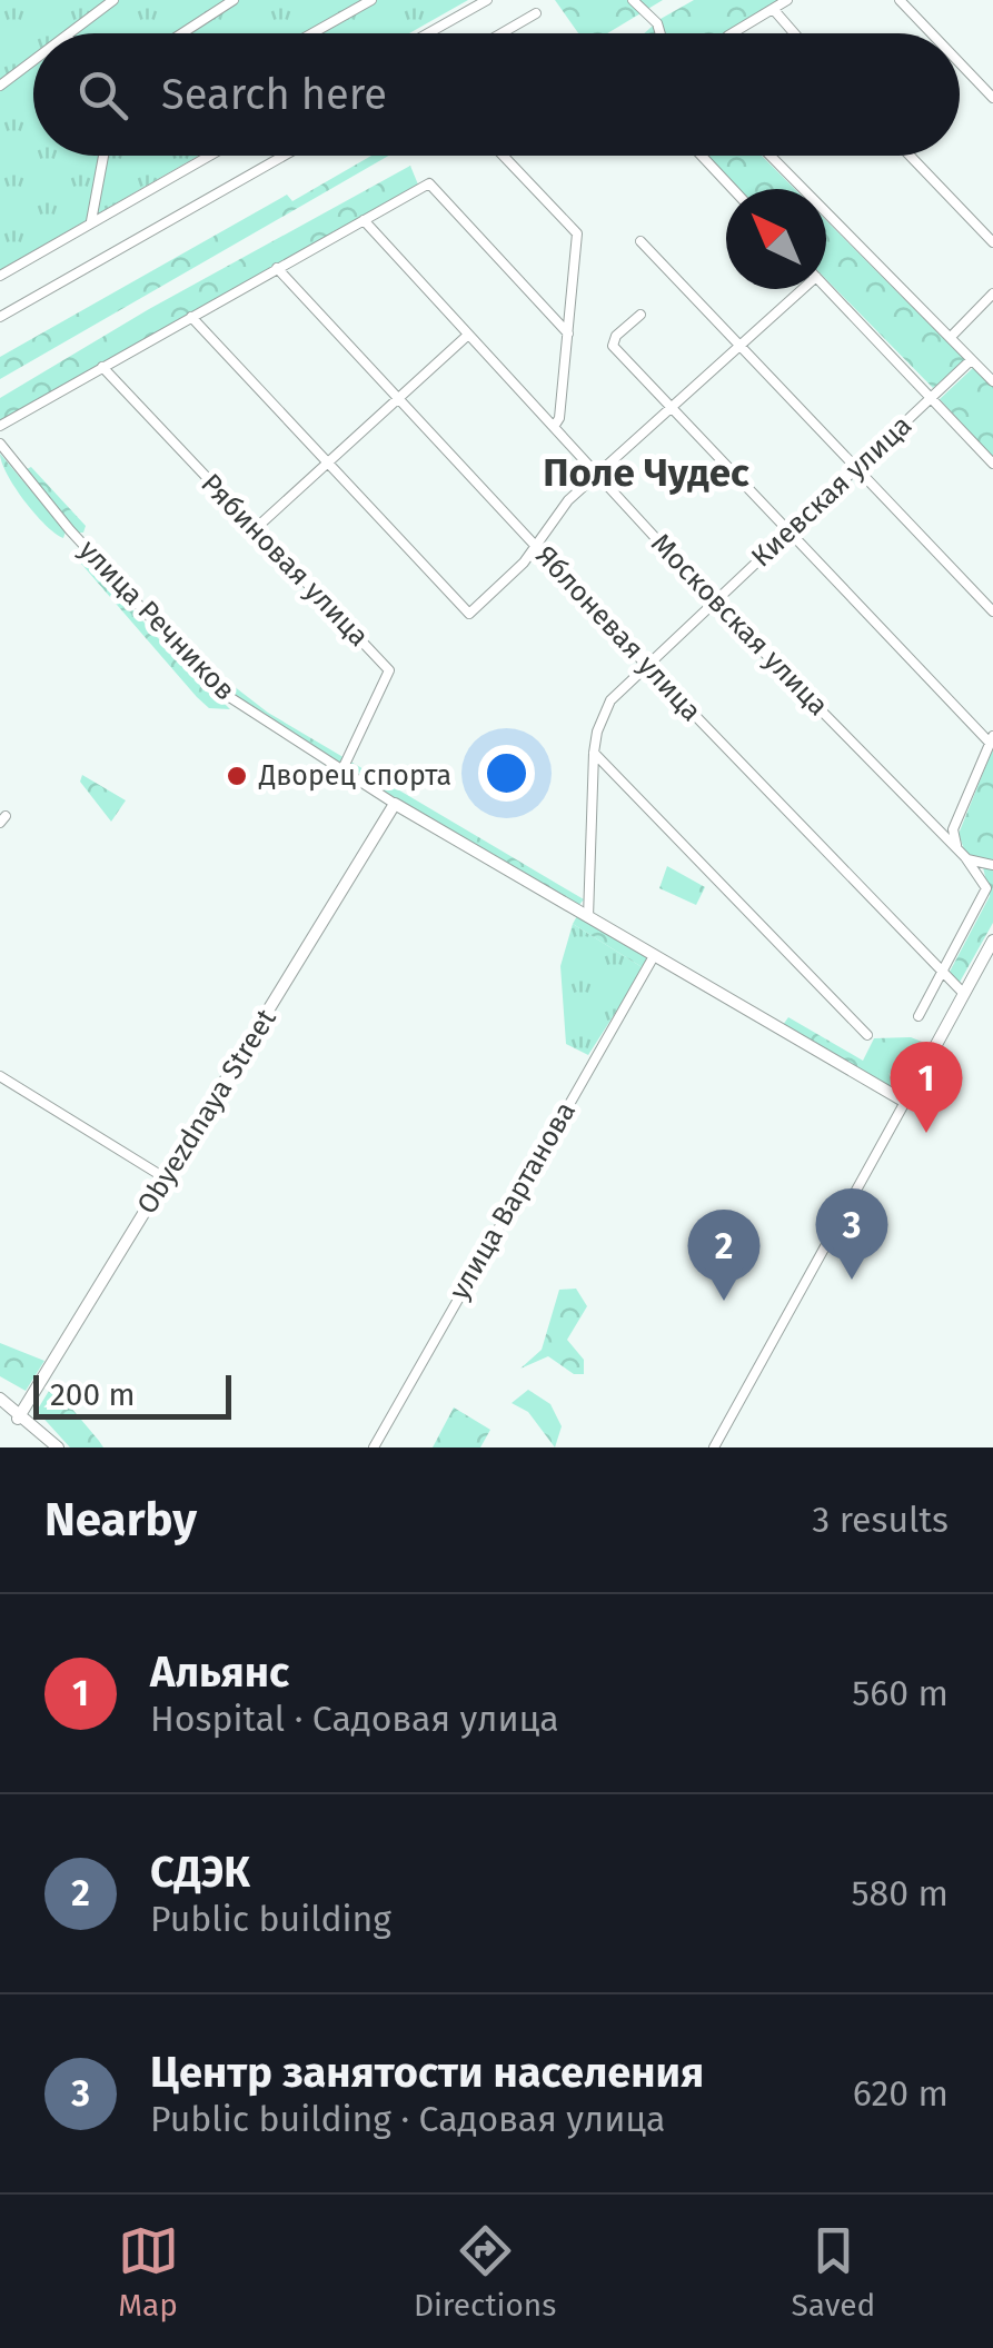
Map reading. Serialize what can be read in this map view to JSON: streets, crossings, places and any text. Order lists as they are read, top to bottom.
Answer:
{
  "streets": {
    "main road": ["Obyezdnaya Street"],
    "street": [
      "Киевская улица",
      "Рябиновая улица",
      "улица Речников",
      "Московская улица",
      "Яблоневая улица",
      "улица Вартанова"
    ]
  },
  "crossings": [
    ["Киевская улица", "Московская улица"],
    ["Киевская улица", "Яблоневая улица"],
    ["Рябиновая улица", "улица Речников"],
    ["улица Речников", "Obyezdnaya Street"]
  ],
  "districts": ["Поле Чудес"],
  "places": ["Дворец спорта"],
  "scale_bar": "200 m",
  "north": "top left",
  "page": {
    "search": "Search here",
    "pins": ["1", "3", "2"],
    "scale": "200 m",
    "heading": ["Nearby", "3 results"],
    "list": [
      {
        "mark": "1",
        "name": "Альянс",
        "note": "Hospital · Садовая улица",
        "value": "560 m"
      },
      {
        "mark": "2",
        "name": "СДЭК",
        "note": "Public building",
        "value": "580 m"
      },
      {
        "mark": "3",
        "name": "Центр занятости населения",
        "note": "Public building · Садовая улица",
        "value": "620 m"
      }
    ],
    "nav": ["Map", "Directions", "Saved"]
  }
}
